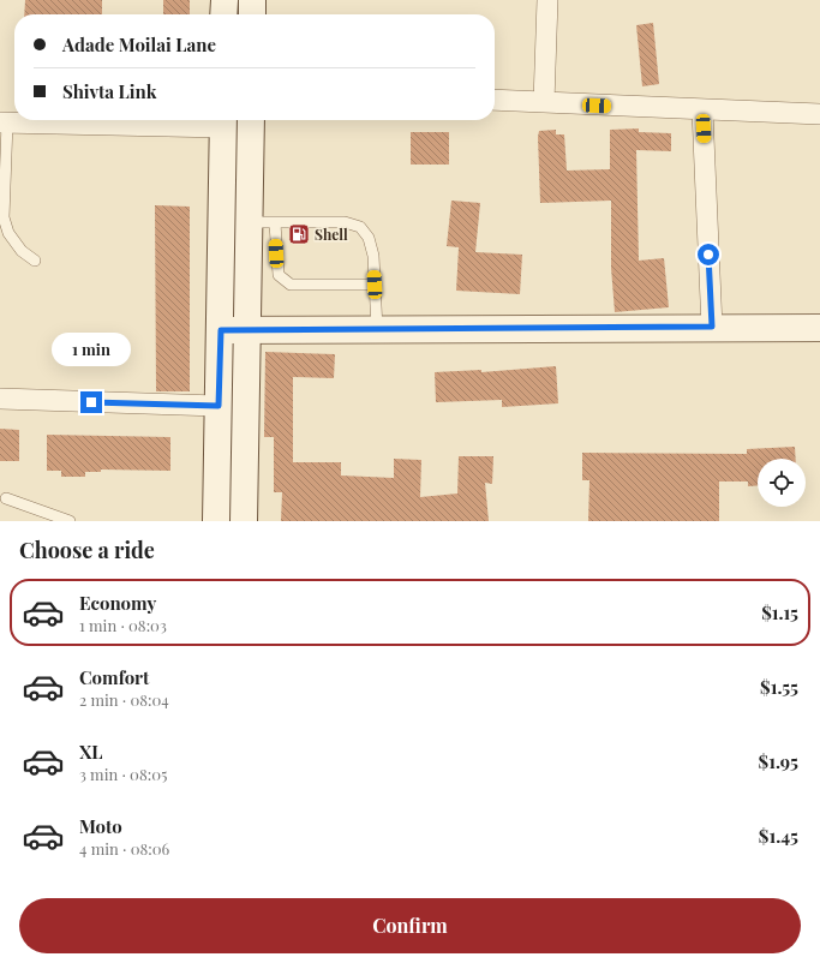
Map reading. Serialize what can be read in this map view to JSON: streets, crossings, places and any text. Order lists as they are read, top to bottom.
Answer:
{
  "places": {
    "fuel station": ["Shell"]
  },
  "page": {
    "banner": ["Adade Moilai Lane", "Shivta Link"],
    "bubble": "1 min",
    "heading": "Choose a ride",
    "list": [
      {
        "name": "Economy",
        "note": "1 min · 08:03",
        "value": "$1.15"
      },
      {
        "name": "Comfort",
        "note": "2 min · 08:04",
        "value": "$1.55"
      },
      {
        "name": "XL",
        "note": "3 min · 08:05",
        "value": "$1.95"
      },
      {
        "name": "Moto",
        "note": "4 min · 08:06",
        "value": "$1.45"
      }
    ],
    "buttons": "Confirm"
  }
}
